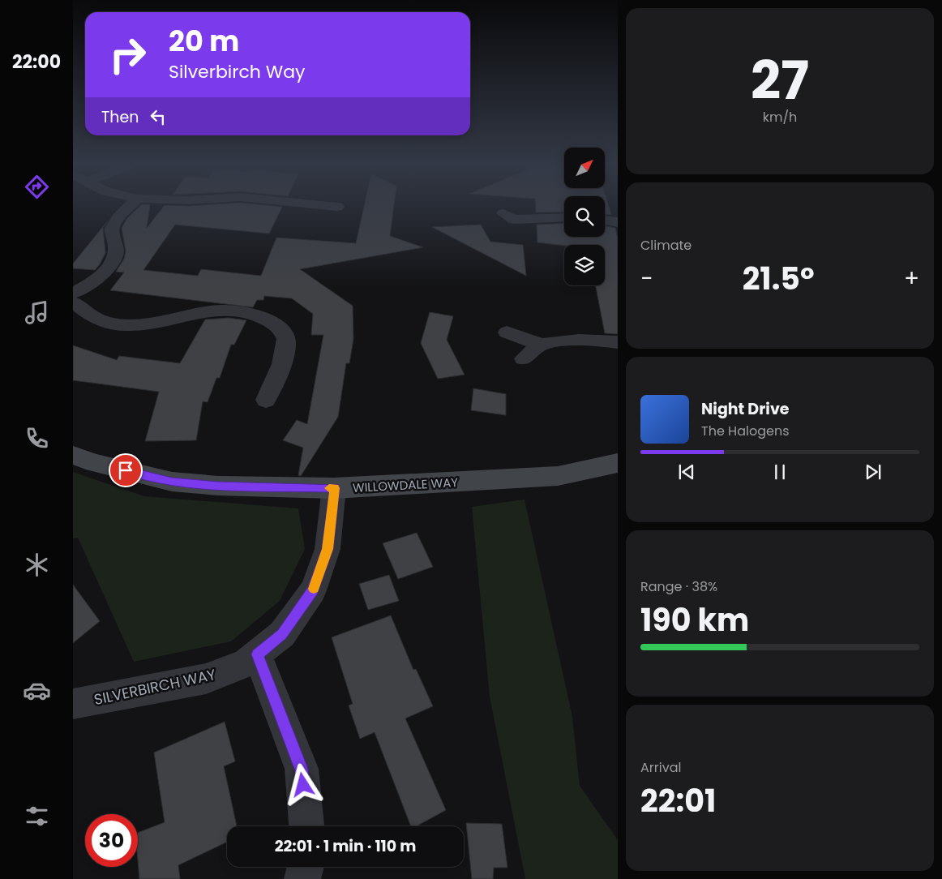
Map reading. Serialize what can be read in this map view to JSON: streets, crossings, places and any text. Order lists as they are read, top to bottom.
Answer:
{
  "streets": {
    "street": ["WILLOWDALE WAY", "SILVERBIRCH WAY"]
  },
  "crossings": [
    ["WILLOWDALE WAY", "SILVERBIRCH WAY"]
  ],
  "north": "top right",
  "page": {
    "tabs": "22:00",
    "tile": [
      ["27", "km/h"],
      "Climate",
      ["Range · 38%", "190 km"],
      ["Arrival", "22:01"]
    ],
    "turn": ["20 m", "Silverbirch Way"],
    "then": "Then",
    "heat": ["−", "21.5°", "+"],
    "song": ["Night Drive", "The Halogens"],
    "limit": "30",
    "trip": "22:01 · 1 min · 110 m"
  }
}
